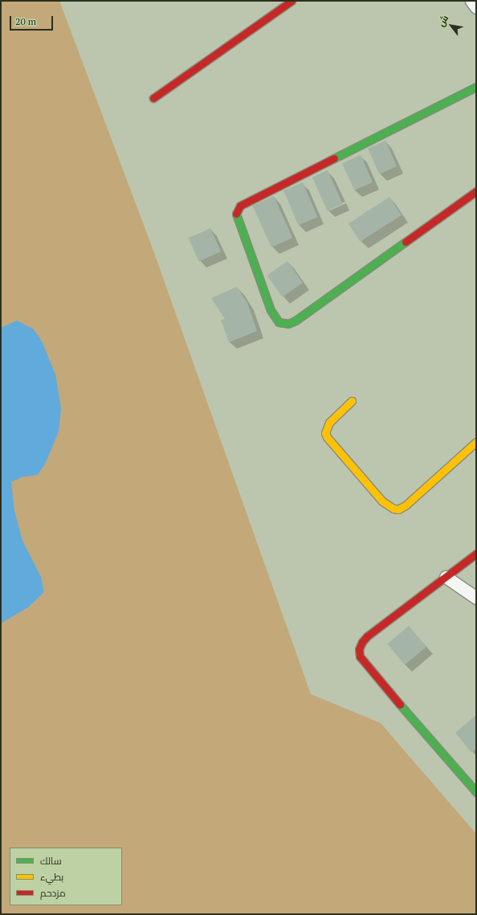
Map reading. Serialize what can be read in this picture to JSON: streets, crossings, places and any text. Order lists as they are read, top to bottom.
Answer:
{
  "legend": ["سالك", "بطيء", "مزدحم"],
  "scale_bar": "20 m",
  "north": "top left"
}
